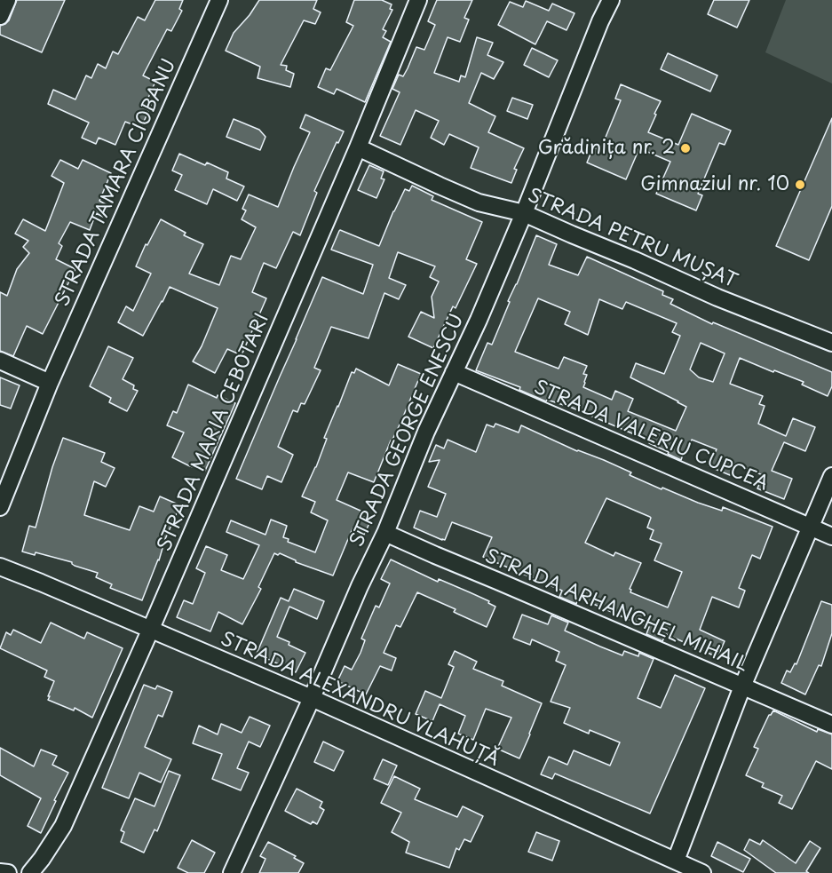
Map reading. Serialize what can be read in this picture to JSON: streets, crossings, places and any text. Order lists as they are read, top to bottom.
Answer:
{
  "streets": {
    "street": [
      "STRADA TAMARA CIOBANU",
      "STRADA PETRU MUȘAT",
      "STRADA GEORGE ENESCU",
      "STRADA MARIA CEBOTARI",
      "STRADA VALERIU CUPCEA",
      "STRADA ARHANGHEL MIHAIL",
      "STRADA АLEXANDRU VLAHUȚĂ"
    ]
  },
  "crossings": [
    ["STRADA PETRU MUȘAT", "STRADA GEORGE ENESCU"],
    ["STRADA PETRU MUȘAT", "STRADA MARIA CEBOTARI"],
    ["STRADA GEORGE ENESCU", "STRADA VALERIU CUPCEA"],
    ["STRADA GEORGE ENESCU", "STRADA ARHANGHEL MIHAIL"],
    ["STRADA GEORGE ENESCU", "STRADA АLEXANDRU VLAHUȚĂ"],
    ["STRADA MARIA CEBOTARI", "STRADA АLEXANDRU VLAHUȚĂ"]
  ],
  "places": ["Grădinița nr. 2", "Gimnaziul nr. 10"]
}
